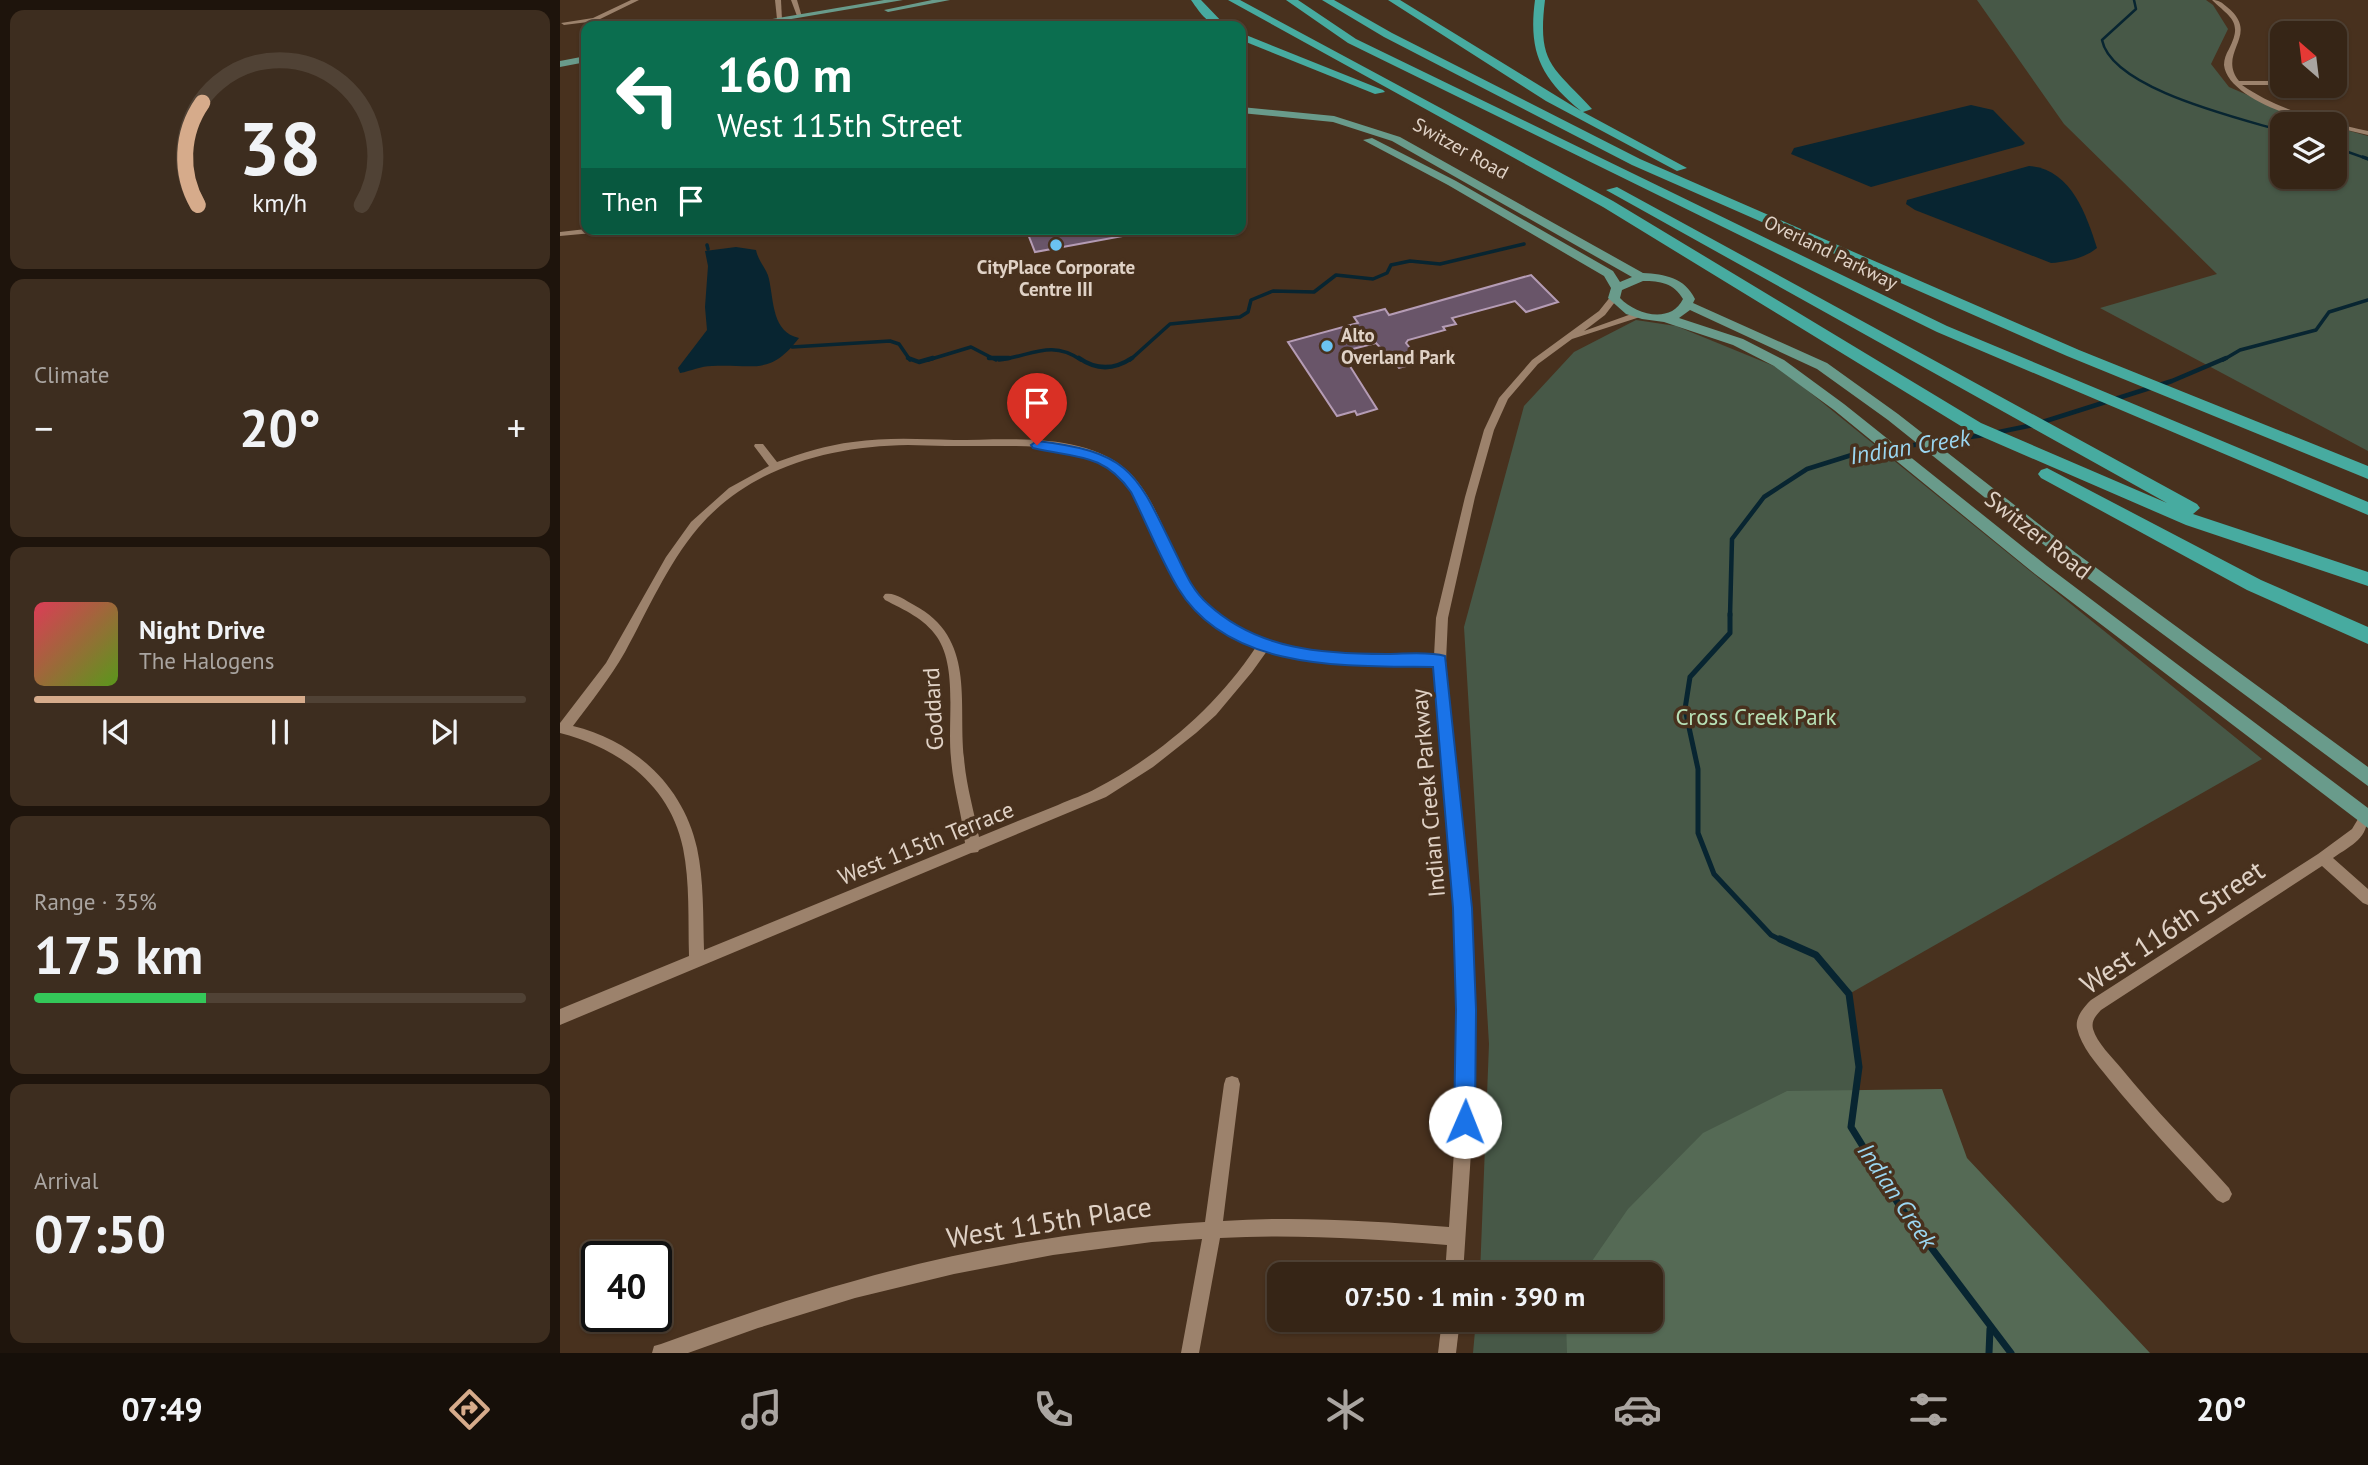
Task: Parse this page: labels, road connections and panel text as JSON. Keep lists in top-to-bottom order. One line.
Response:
{"streets":{"highway":["Overland Parkway"],"main road":["Switzer Road"],"street":["Goddard","Indian Creek Parkway","West 115th Terrace","West 116th Street","West 115th Place"]},"crossings":[["Switzer Road","Indian Creek Parkway"],["Switzer Road","West 116th Street"],["Goddard","West 115th Terrace"],["Indian Creek Parkway","West 115th Place"]],"water":["Indian Creek"],"parks":["Cross Creek Park"],"places":["CityPlace Corporate Centre III","Alto Overland Park"],"north":"top left","page":{"turn":["160 m","West 115th Street"],"then":"Then","tile":["Climate",["Range · 35%","175 km"],["Arrival","07:50"]],"heat":["−","20°","+"],"song":["Night Drive","The Halogens"],"limit":"40","trip":"07:50 · 1 min · 390 m","tabs":["07:49","20°"],"gauge":["38","km/h"]}}
